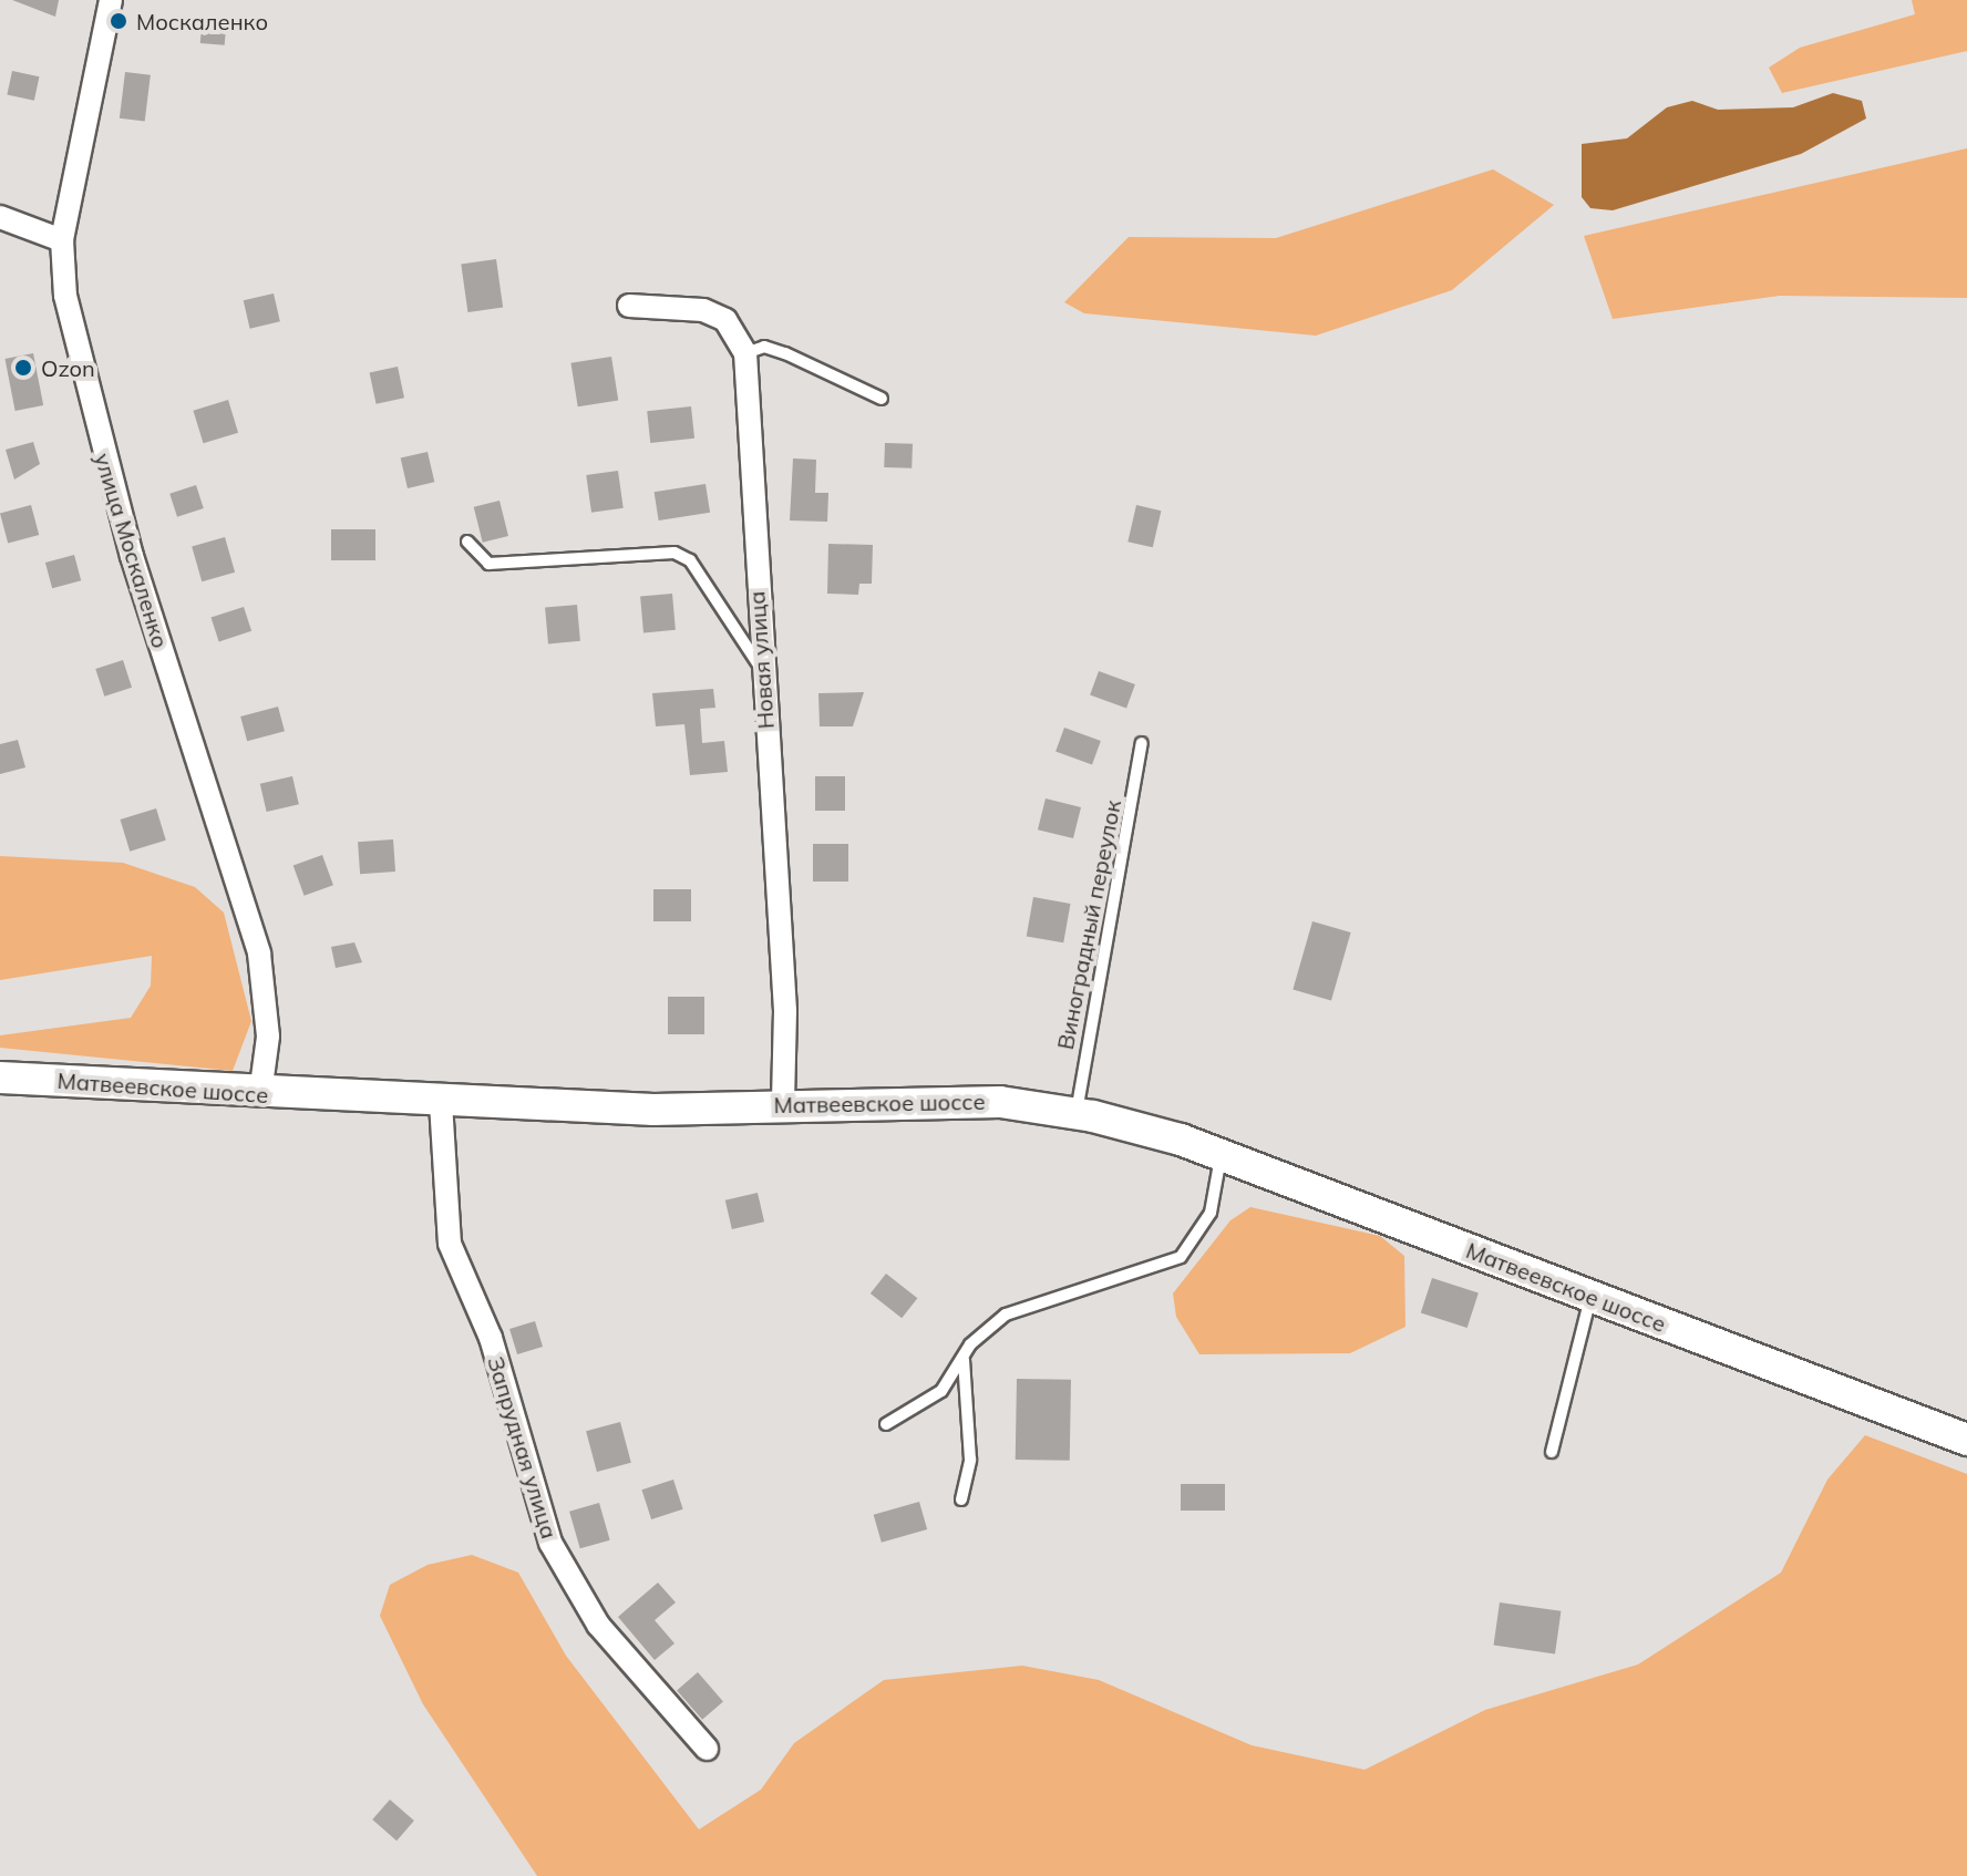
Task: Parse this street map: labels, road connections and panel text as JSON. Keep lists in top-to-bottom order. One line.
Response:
{"streets":{"main road":["Матвеевское шоссе"],"street":["улица Москаленко","Новая улица","Запрудная улица"],"lane":["Виноградный переулок"]},"crossings":[["улица Москаленко","Матвеевское шоссе"],["Новая улица","Матвеевское шоссе"],["Виноградный переулок","Матвеевское шоссе"],["Матвеевское шоссе","Запрудная улица"]],"places":["Москаленко","Ozon"]}
